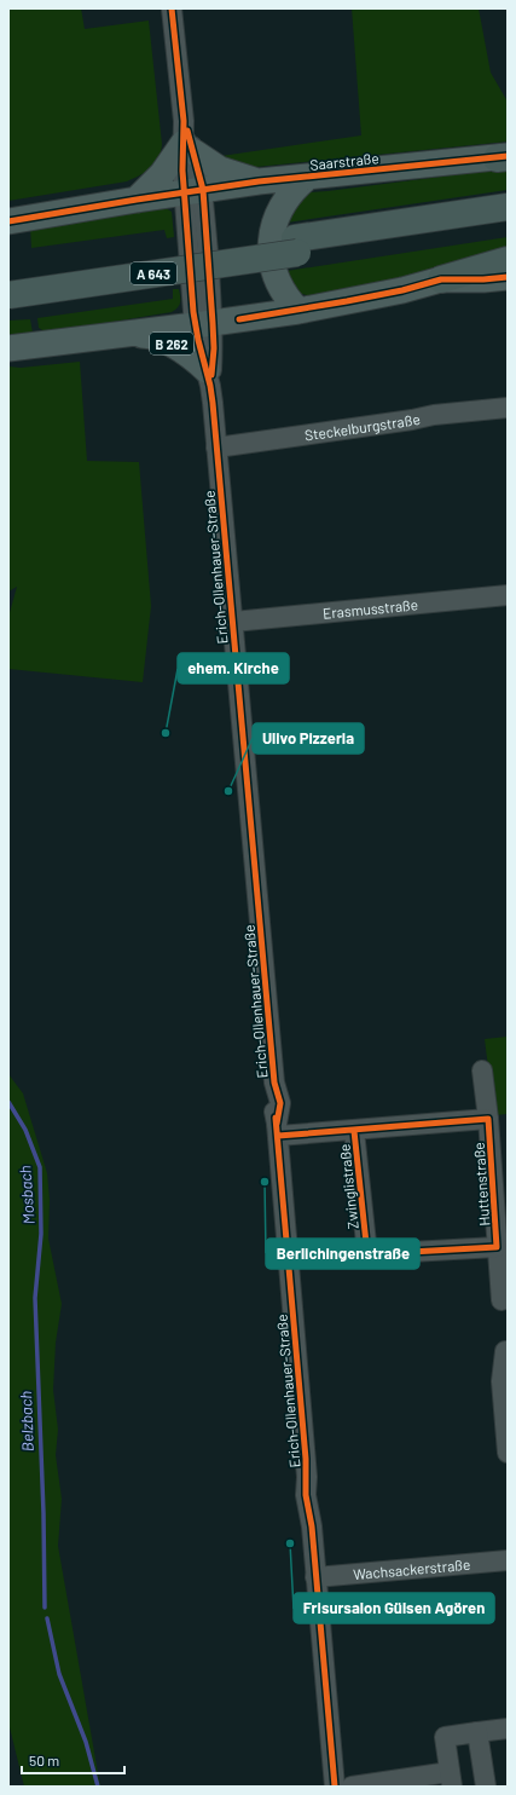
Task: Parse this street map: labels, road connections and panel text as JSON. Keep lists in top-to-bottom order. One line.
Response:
{"streets":{"highway":["A 643"],"main road":["Saarstraße","B 262"],"street":["Steckelburgstraße","Erich-Ollenhauer-Straße","Erasmusstraße","Huttenstraße","Zwinglistraße","Wachsackerstraße"]},"crossings":[["Saarstraße","Erich-Ollenhauer-Straße"],["B 262","Erich-Ollenhauer-Straße"],["Steckelburgstraße","Erich-Ollenhauer-Straße"],["Erich-Ollenhauer-Straße","Erasmusstraße"],["Erich-Ollenhauer-Straße","Wachsackerstraße"],["Huttenstraße","Zwinglistraße"]],"water":["Mosbach","Belzbach"],"places":["ehem. Kirche","Ulivo Pizzeria","Berlichingenstraße","Frisursalon Gülsen Agören"],"scale_bar":"50 m"}
